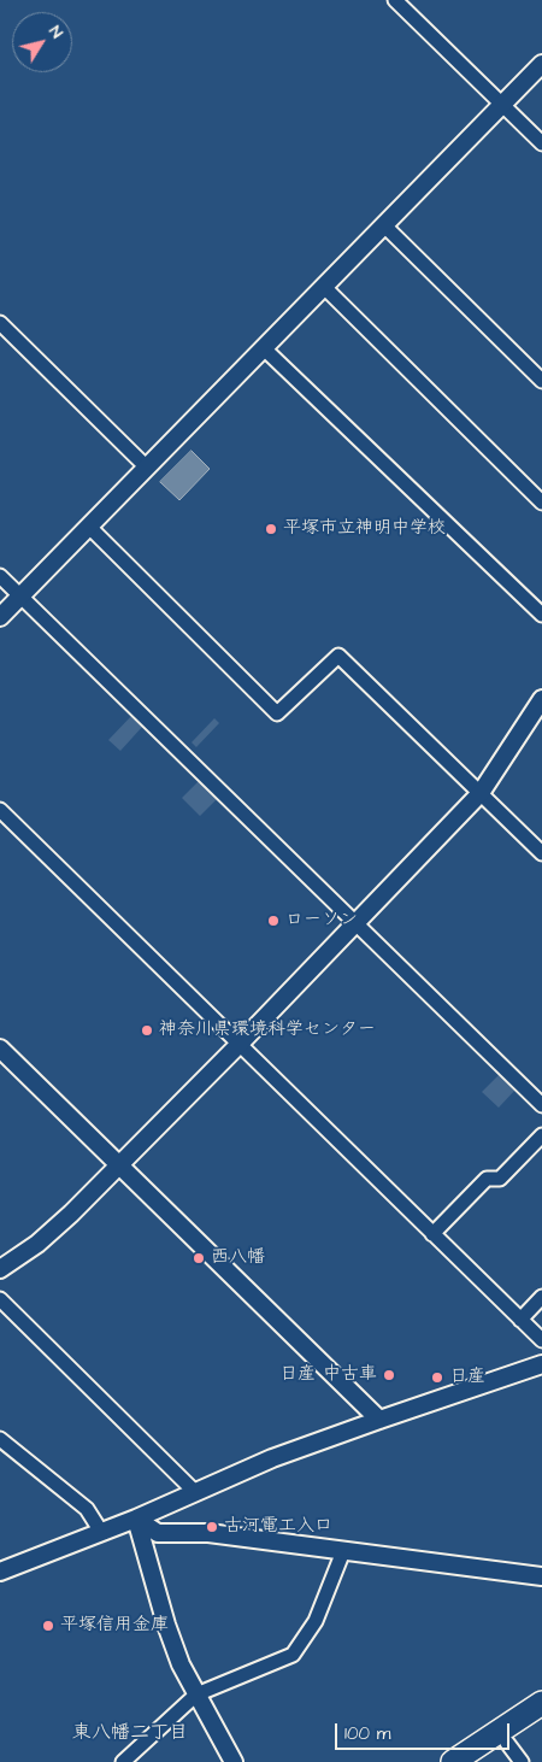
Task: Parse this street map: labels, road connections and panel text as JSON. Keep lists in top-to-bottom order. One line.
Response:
{"districts":["東八幡二丁目"],"places":["平塚市立神明中学校","ローソン","神奈川県環境科学センター","西八幡","日産 中古車","日産","古河電工入口","平塚信用金庫"],"scale_bar":"100 m","north":"top right"}
